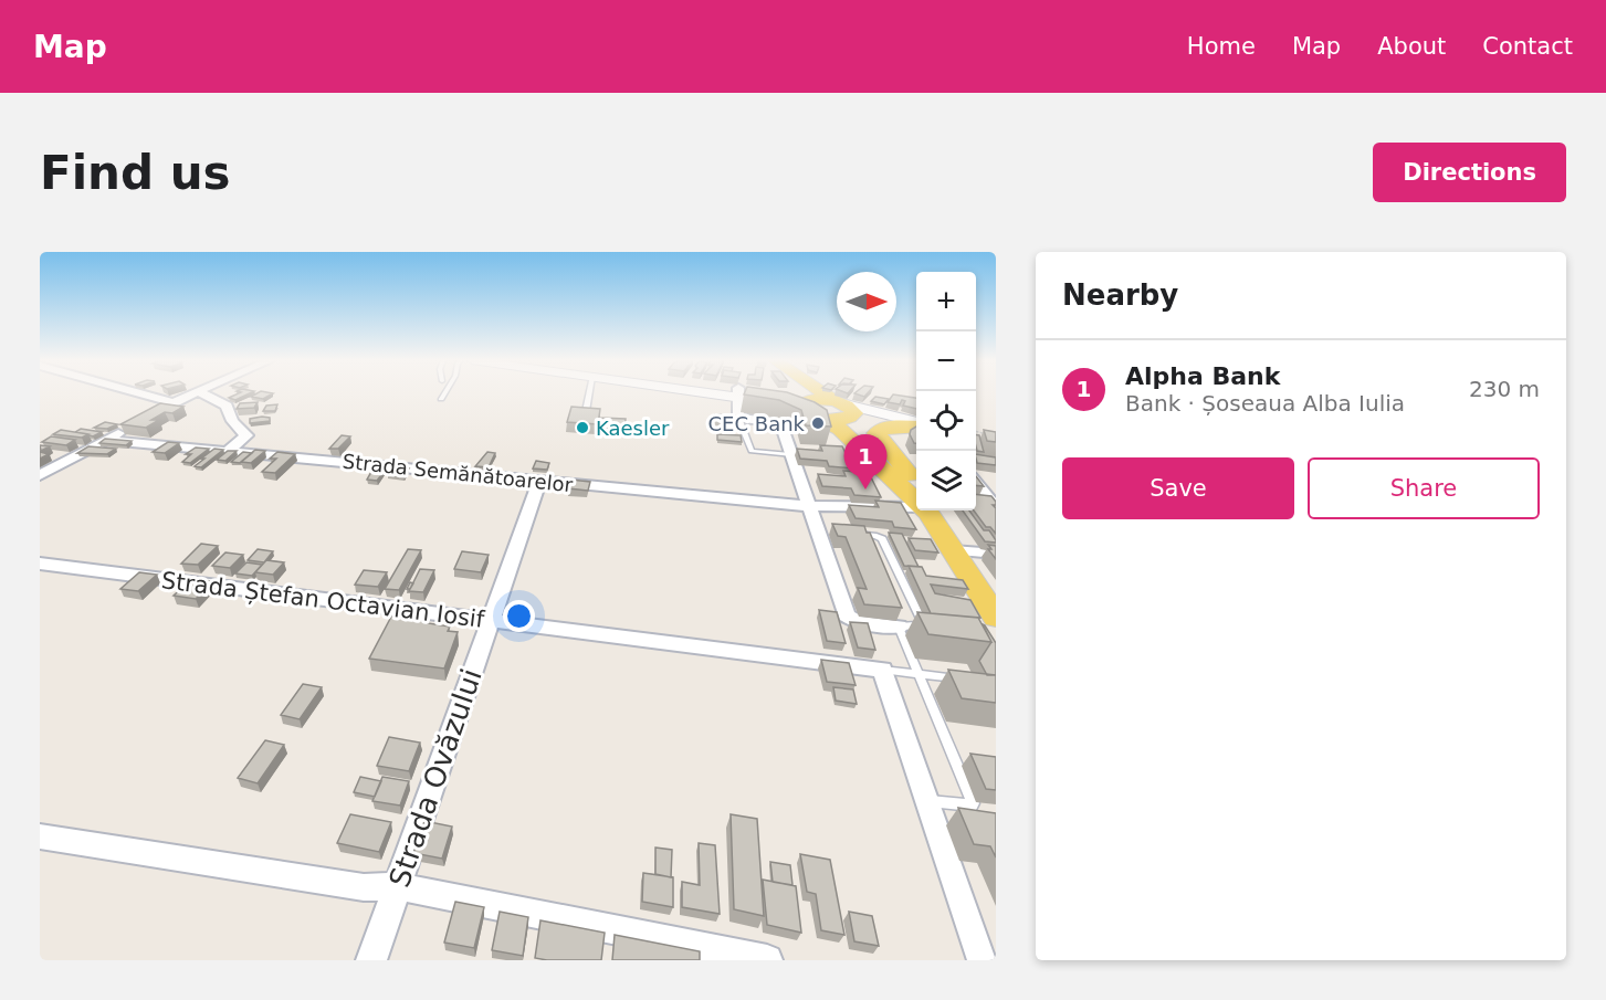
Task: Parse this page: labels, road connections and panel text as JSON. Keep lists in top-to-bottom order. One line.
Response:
{"streets":{"street":["Strada Semănătoarelor","Strada Ștefan Octavian Iosif","Strada Ovăzului"]},"crossings":[["Strada Semănătoarelor","Strada Ovăzului"],["Strada Ștefan Octavian Iosif","Strada Ovăzului"]],"places":["CEC Bank","Kaesler"],"north":"right","page":{"header":"Map","nav":["Home","Map","About","Contact"],"buttons":["Directions",["Save","Share"]],"title":"Find us","heading":"Nearby","map_buttons":["+","−"],"list":[{"mark":"1","name":"Alpha Bank","note":"Bank · Șoseaua Alba Iulia","value":"230 m"}],"pins":"1"}}
